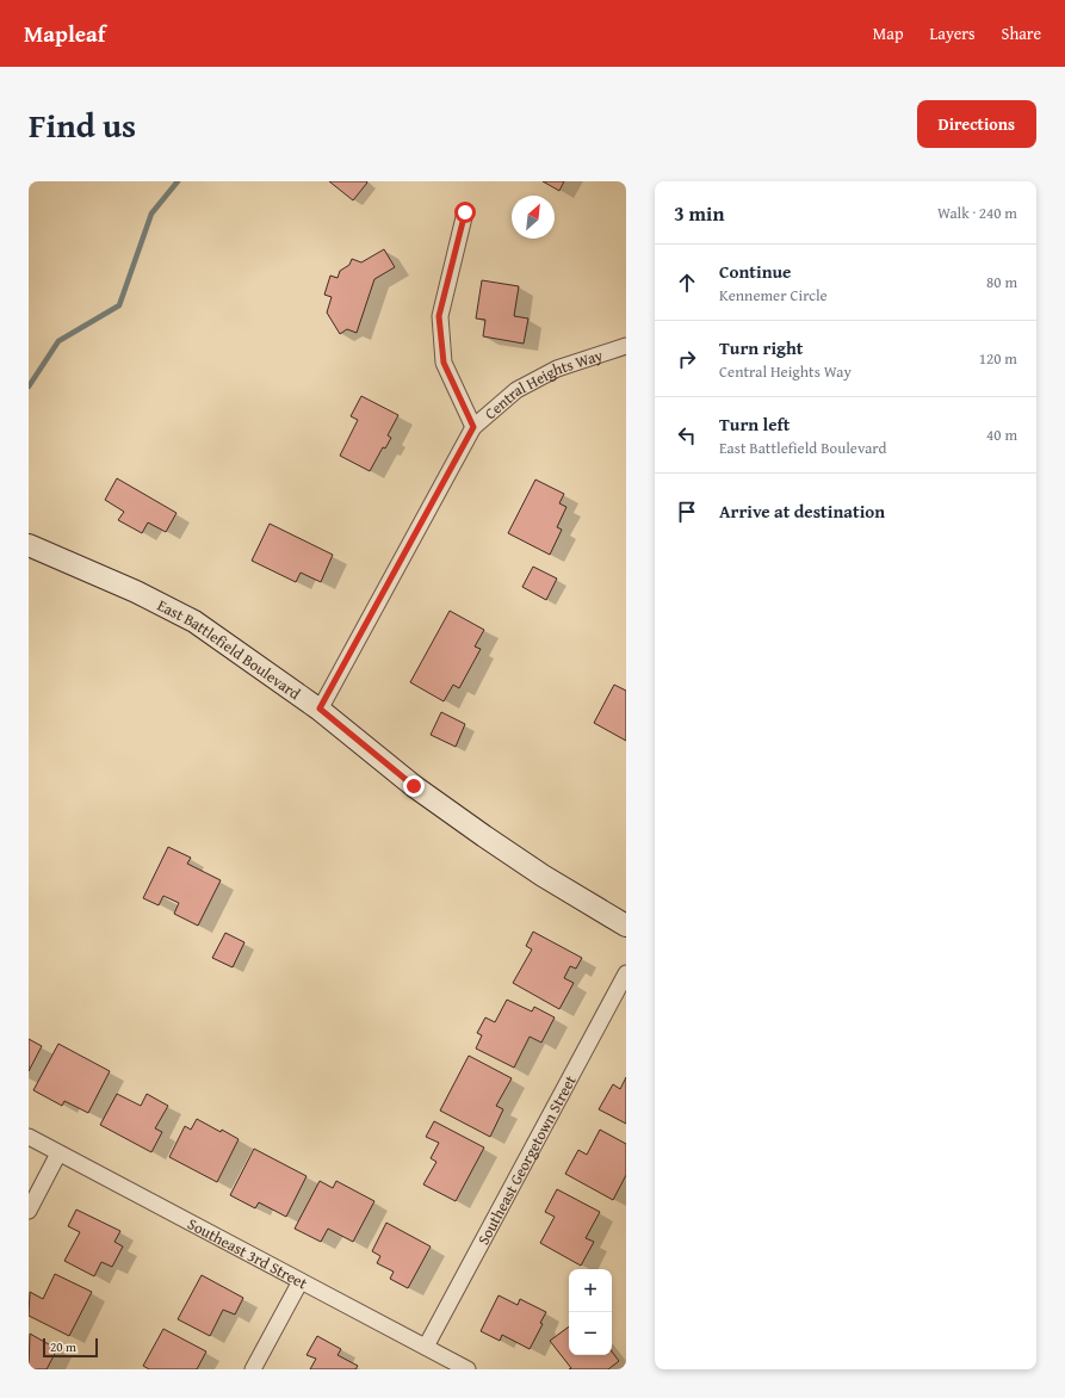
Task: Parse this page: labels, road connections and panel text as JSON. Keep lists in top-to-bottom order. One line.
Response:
{"streets":{"street":["Central Heights Way","East Battlefield Boulevard","Southeast Georgetown Street","Southeast 3rd Street"]},"crossings":[["Central Heights Way","East Battlefield Boulevard"],["Southeast Georgetown Street","Southeast 3rd Street"]],"scale_bar":"20 m","north":"top right","page":{"header":"Mapleaf","nav":["Map","Layers","Share"],"title":"Find us","buttons":"Directions","heading":["3 min","Walk · 240 m"],"list":[["Continue","Kennemer Circle","80 m"],["Turn right","Central Heights Way","120 m"],["Turn left","East Battlefield Boulevard","40 m"],"Arrive at destination"],"map_buttons":["+","−"],"scale":"20 m"}}
